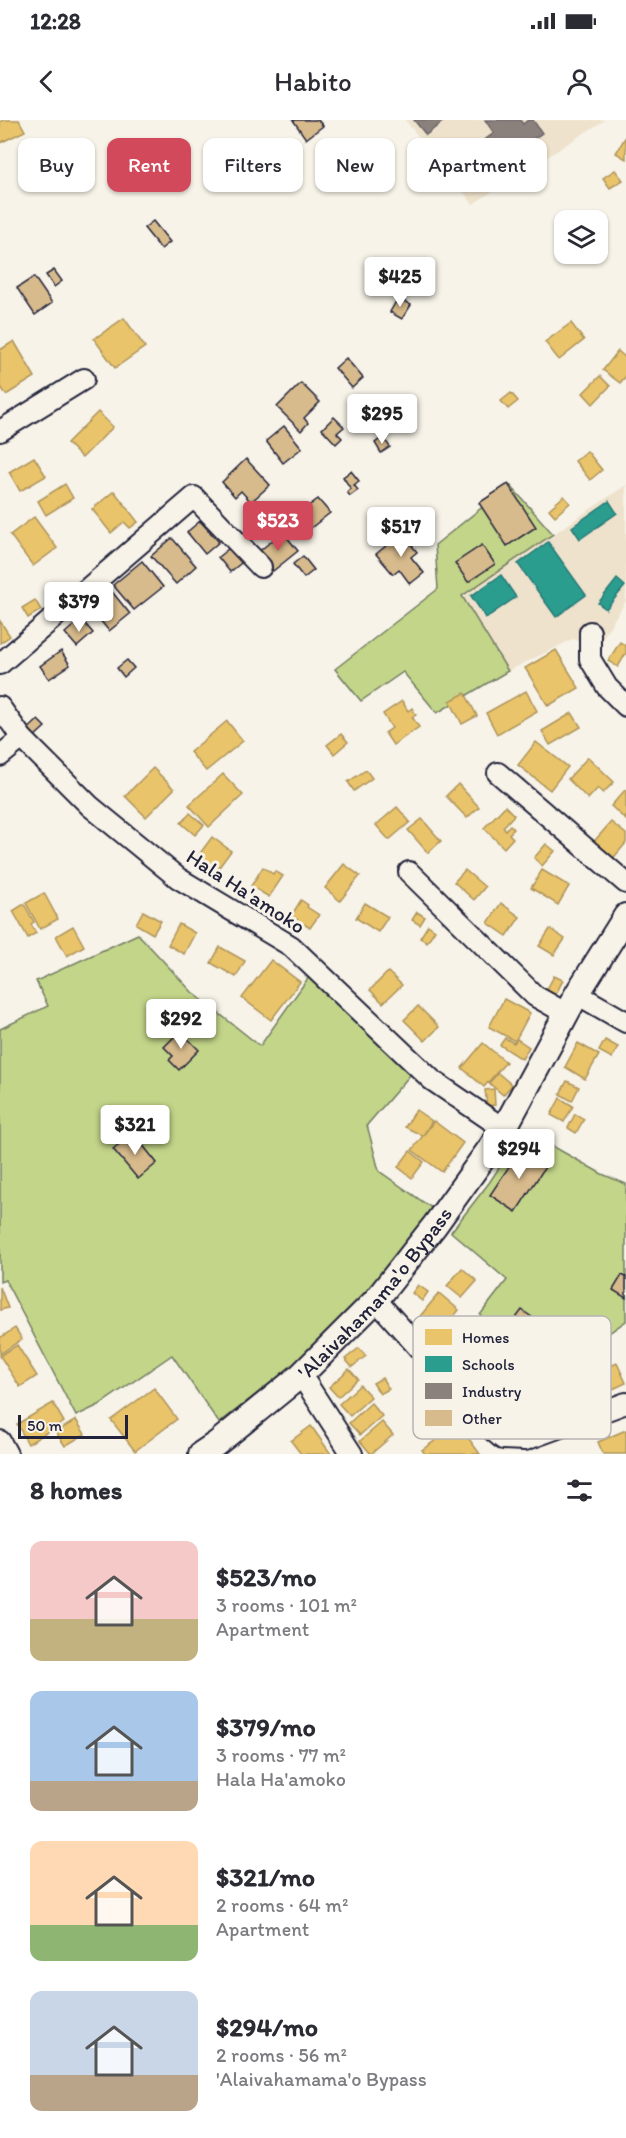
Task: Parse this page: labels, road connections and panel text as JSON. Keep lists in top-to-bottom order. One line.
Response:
{"streets":{"main road":["'Alaivahamama'o Bypass"],"street":["Hala Ha'amoko"]},"crossings":[["Hala Ha'amoko","'Alaivahamama'o Bypass"]],"legend":["Homes","Schools","Industry","Other"],"scale_bar":"50 m","page":{"status":"12:28","header":"Habito","chip":["Buy","Rent","Filters","New","Apartment"],"price":["$425","$295","$523","$517","$379","$292","$321","$294"],"scale":"50 m","heading":"8 homes","list":[{"name":"$523/mo","note":"3 rooms · 101 m² · Apartment"},{"name":"$379/mo","note":"3 rooms · 77 m² · Hala Ha'amoko"},{"name":"$321/mo","note":"2 rooms · 64 m² · Apartment"},{"name":"$294/mo","note":"2 rooms · 56 m² · 'Alaivahamama'o Bypass"}]}}
